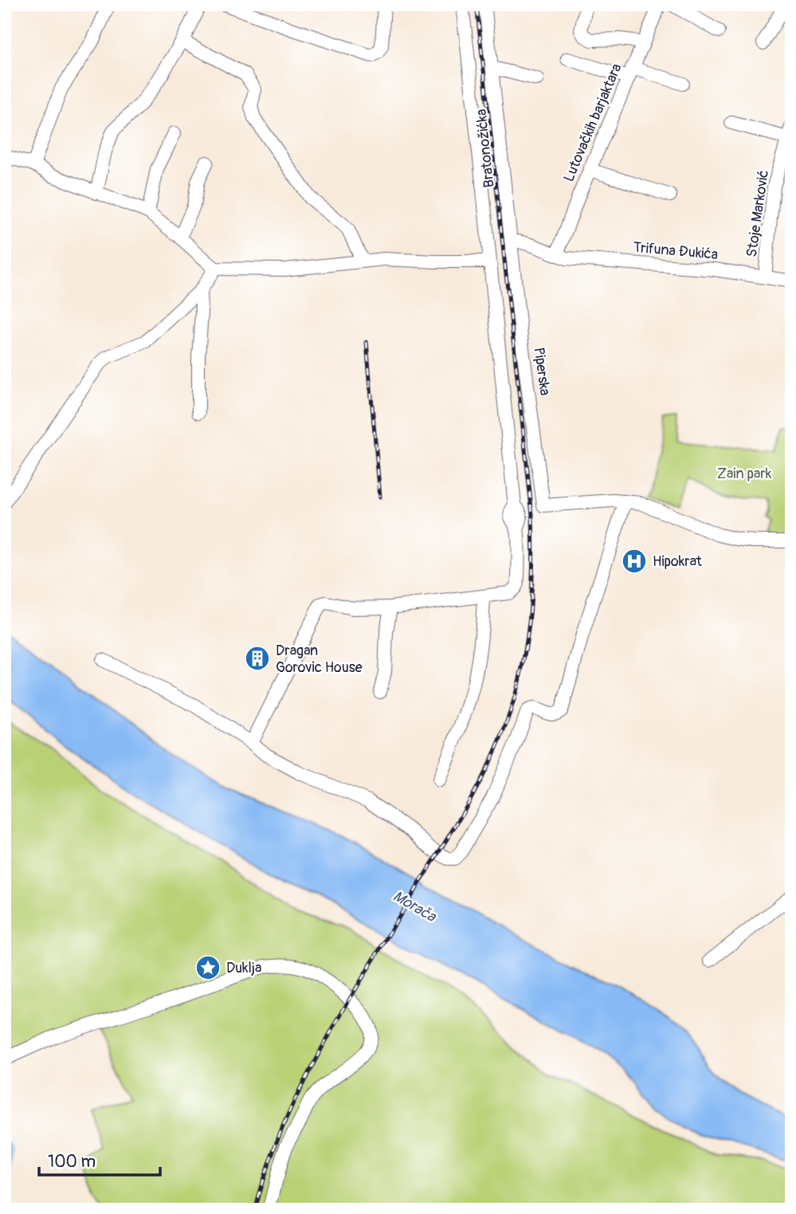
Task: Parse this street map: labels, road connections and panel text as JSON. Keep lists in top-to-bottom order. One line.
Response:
{"streets":{"street":["Lutovačkih barjaktara","Bratonožićka","Stoje Marković","Trifuna Đukića","Piperska"]},"crossings":[["Lutovačkih barjaktara","Trifuna Đukića"],["Bratonožićka","Piperska"],["Stoje Marković","Trifuna Đukića"]],"water":["Morača"],"parks":["Zain park"],"places":{"hospital":["Hipokrat"],"building":["Dragan Gorovic House"],"place":["Duklja"]},"scale_bar":"100 m"}
